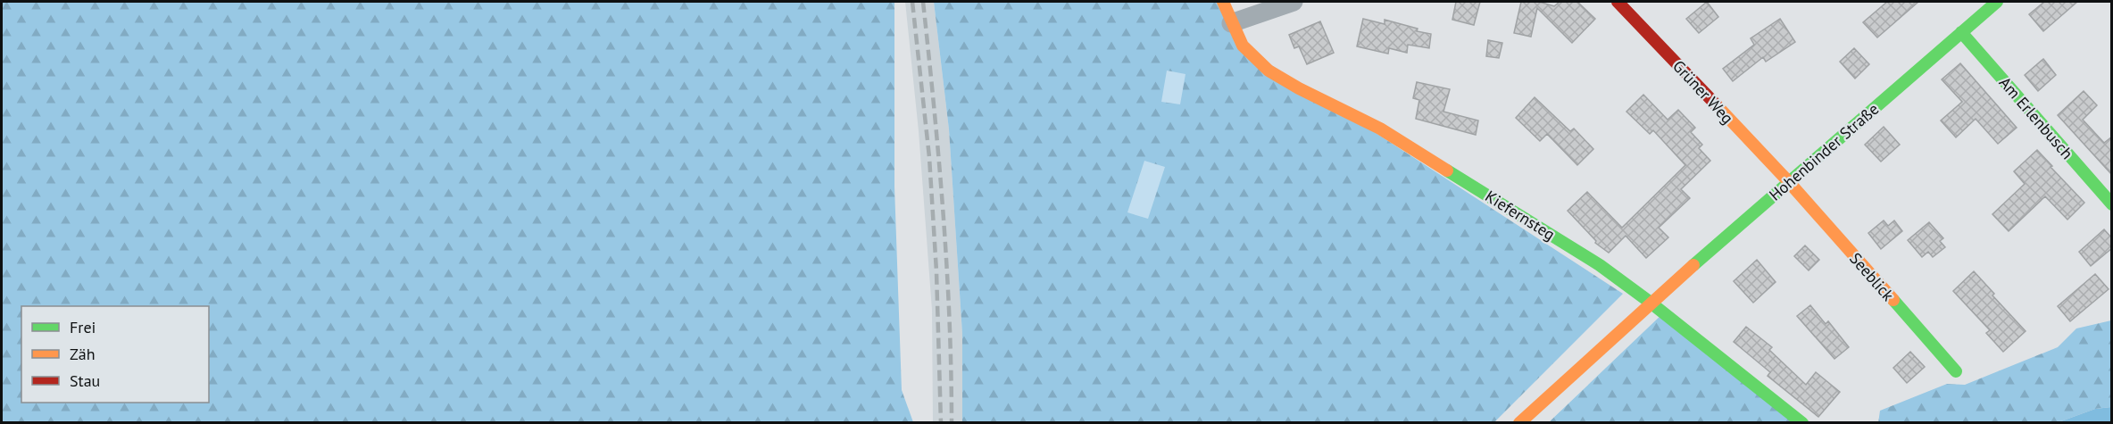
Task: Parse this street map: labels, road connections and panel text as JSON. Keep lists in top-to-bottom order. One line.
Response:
{"streets":{"street":["Grüner Weg","Am Erlenbusch","Hohenbinder Straße","Kiefernsteg","Seeblick"]},"crossings":[["Grüner Weg","Hohenbinder Straße"],["Grüner Weg","Seeblick"],["Am Erlenbusch","Hohenbinder Straße"],["Hohenbinder Straße","Kiefernsteg"],["Hohenbinder Straße","Seeblick"]],"legend":["Frei","Zäh","Stau"]}
